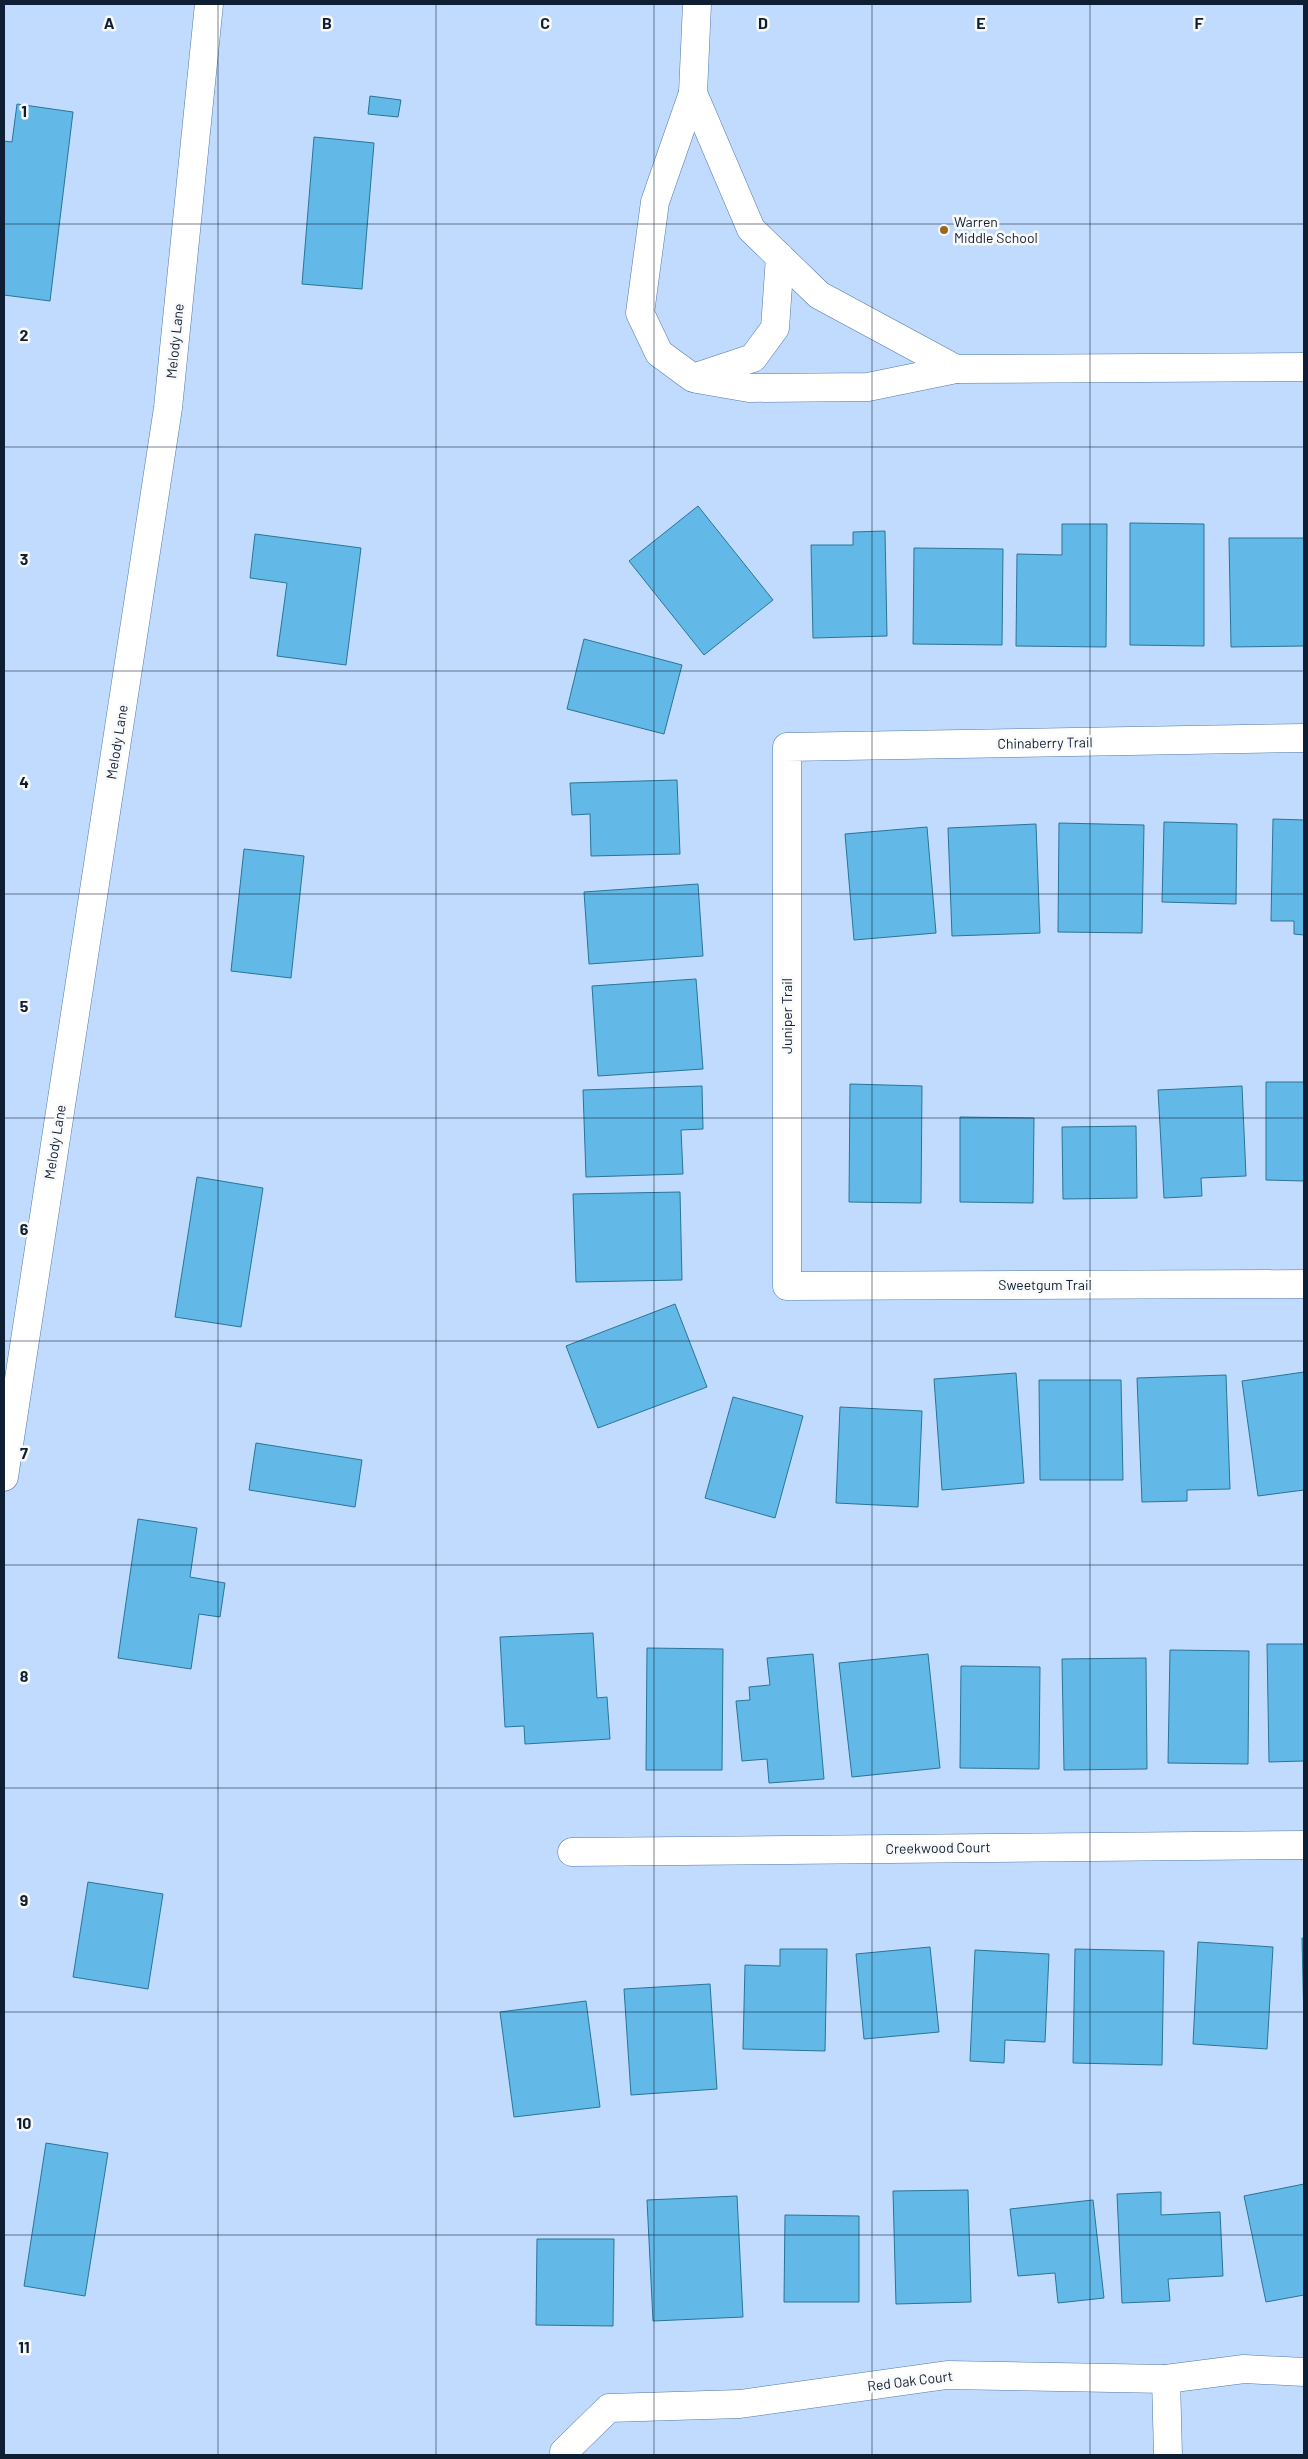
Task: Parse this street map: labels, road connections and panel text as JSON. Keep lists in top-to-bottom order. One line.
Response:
{"streets":{"street":["Melody Lane","Chinaberry Trail","Juniper Trail","Sweetgum Trail","Creekwood Court","Red Oak Court"]},"crossings":[["Chinaberry Trail","Juniper Trail"],["Juniper Trail","Sweetgum Trail"]],"places":["Warren Middle School"],"grid":{"columns":["A","B","C","D","E","F"],"rows":["1","2","3","4","5","6","7","8","9","10","11"]}}
